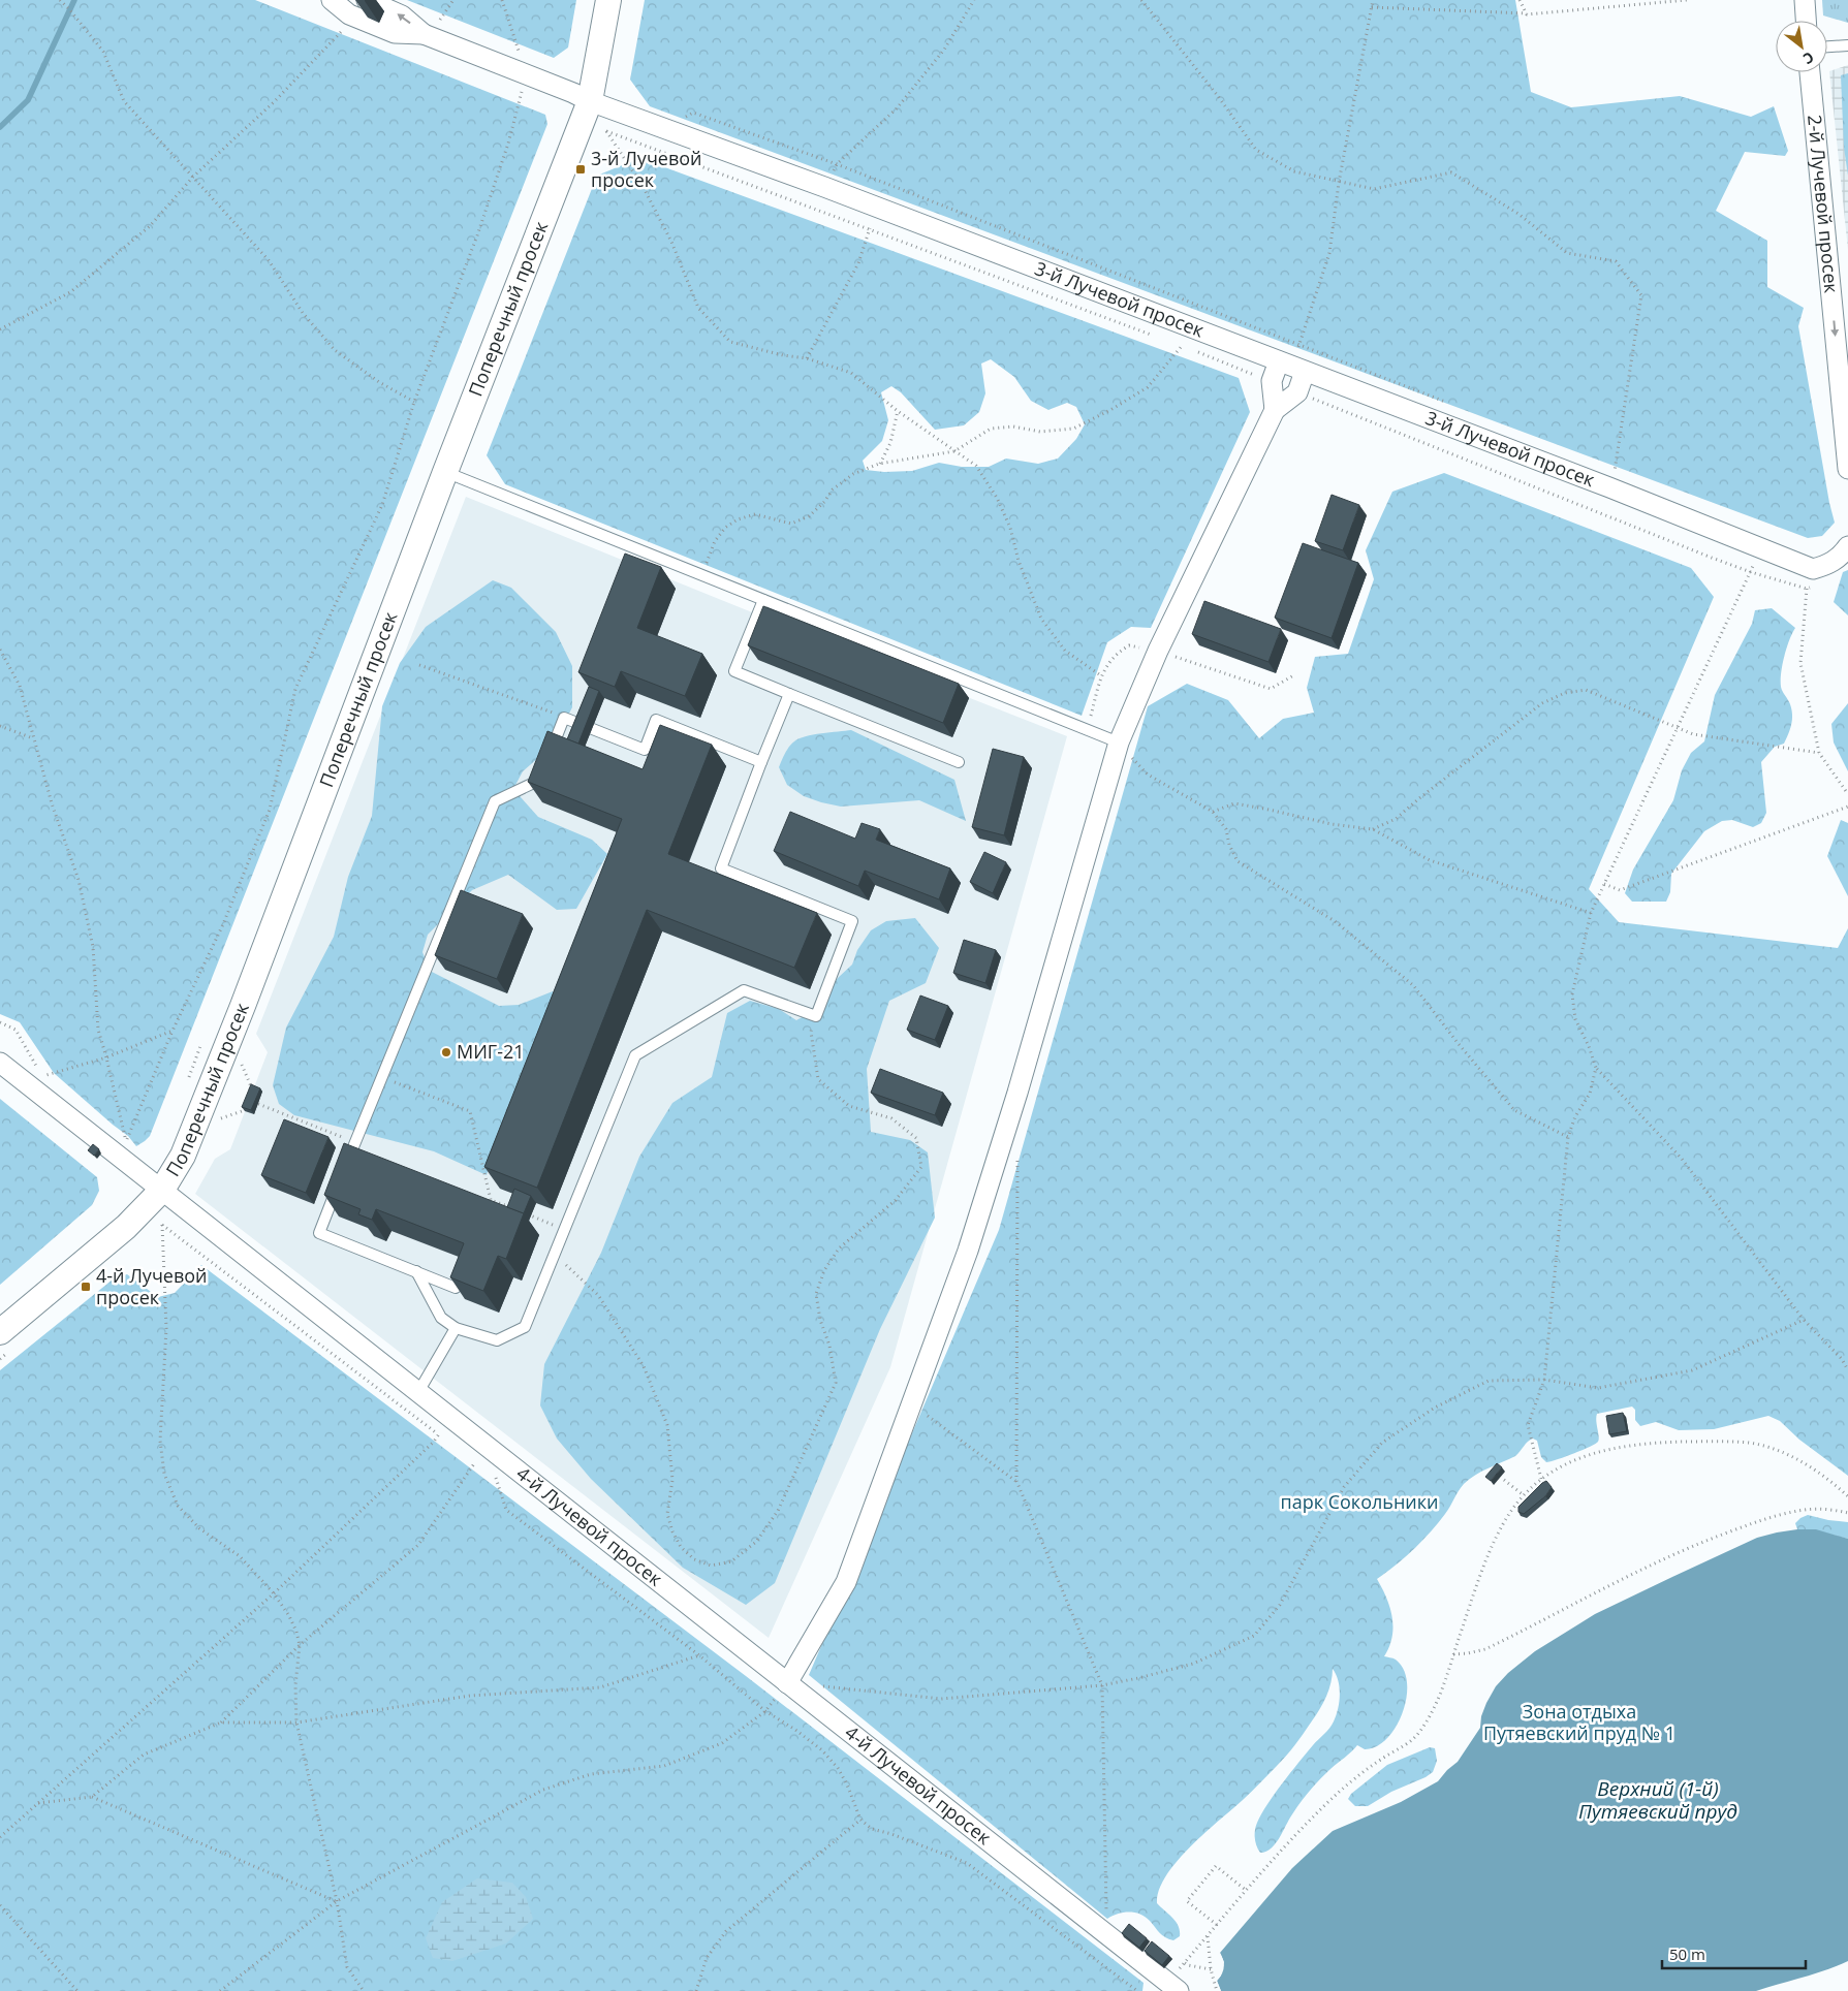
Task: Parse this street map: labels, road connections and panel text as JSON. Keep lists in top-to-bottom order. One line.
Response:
{"streets":{"street":["2-й Лучевой просек","3-й Лучевой просек","Поперечный просек","4-й Лучевой просек"]},"crossings":[["3-й Лучевой просек","Поперечный просек"],["Поперечный просек","4-й Лучевой просек"]],"one_way":["2-й Лучевой просек"],"water":["Верхний (1-й) Путяевский пруд"],"parks":["парк Сокольники","Зона отдыха Путяевский пруд № 1"],"places":{"transit":["3-й Лучевой просек","4-й Лучевой просек"],"other":["МИГ-21"]},"scale_bar":"50 m","north":"bottom right"}
